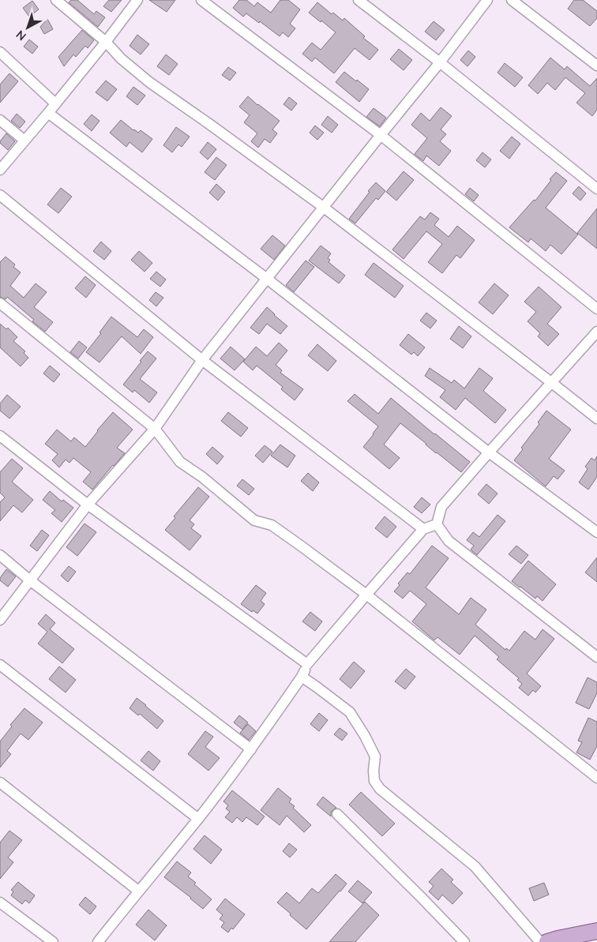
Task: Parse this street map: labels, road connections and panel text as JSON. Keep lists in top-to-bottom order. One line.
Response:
{"north":"bottom left"}
